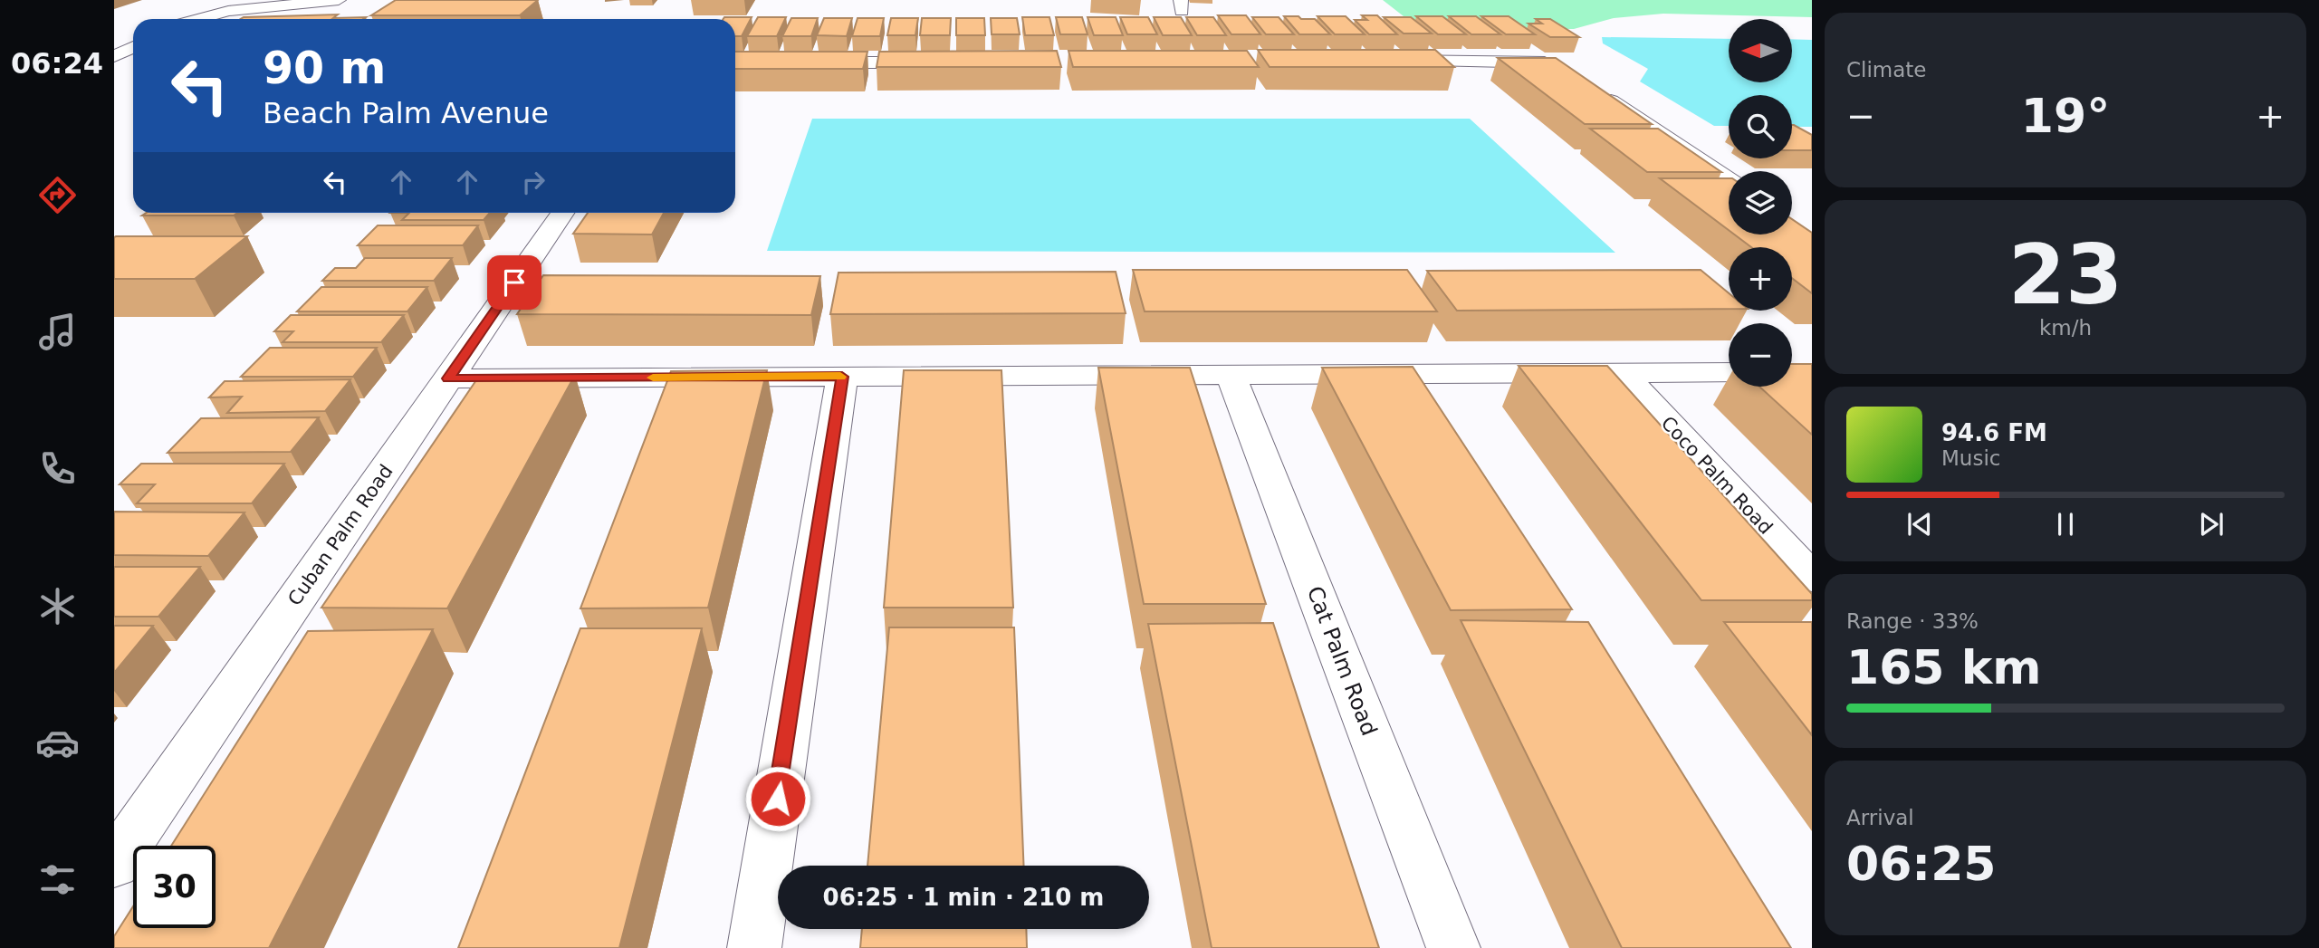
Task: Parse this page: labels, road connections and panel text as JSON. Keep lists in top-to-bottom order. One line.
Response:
{"streets":{"street":["Coco Palm Road","Cuban Palm Road","Cat Palm Road"]},"north":"left","page":{"tabs":"06:24","tile":["Climate",["23","km/h"],["Range · 33%","165 km"],["Arrival","06:25"]],"map_buttons":["+","−"],"turn":["90 m","Beach Palm Avenue"],"heat":["−","19°","+"],"song":["94.6 FM","Music"],"limit":"30","trip":"06:25 · 1 min · 210 m"}}
